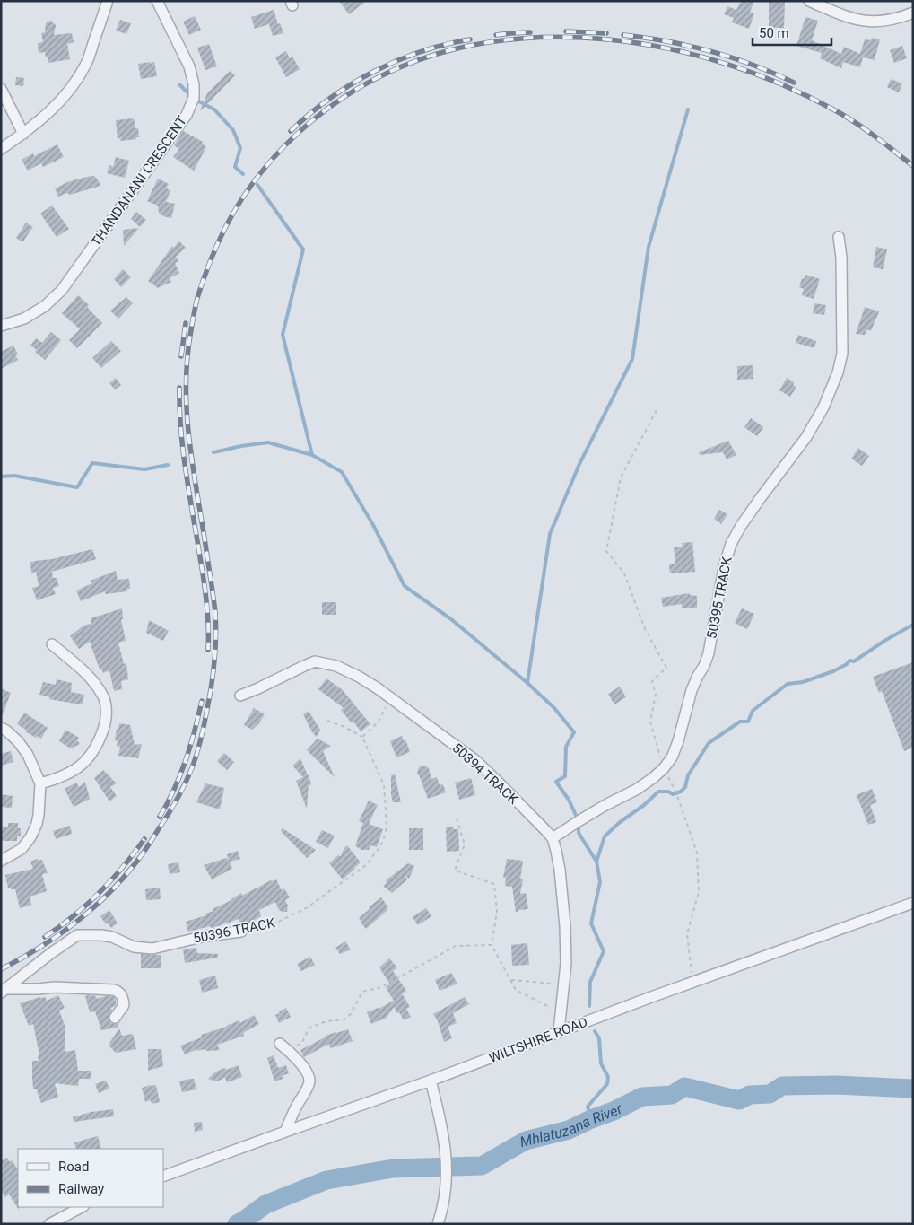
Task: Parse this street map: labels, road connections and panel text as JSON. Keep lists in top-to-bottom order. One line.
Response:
{"streets":{"street":["THANDANANI CRESCENT","50395 TRACK","50394 TRACK","50396 TRACK","WILTSHIRE ROAD"]},"crossings":[["50395 TRACK","50394 TRACK"]],"water":["Mhlatuzana River"],"legend":["Road","Railway"],"scale_bar":"50 m"}
